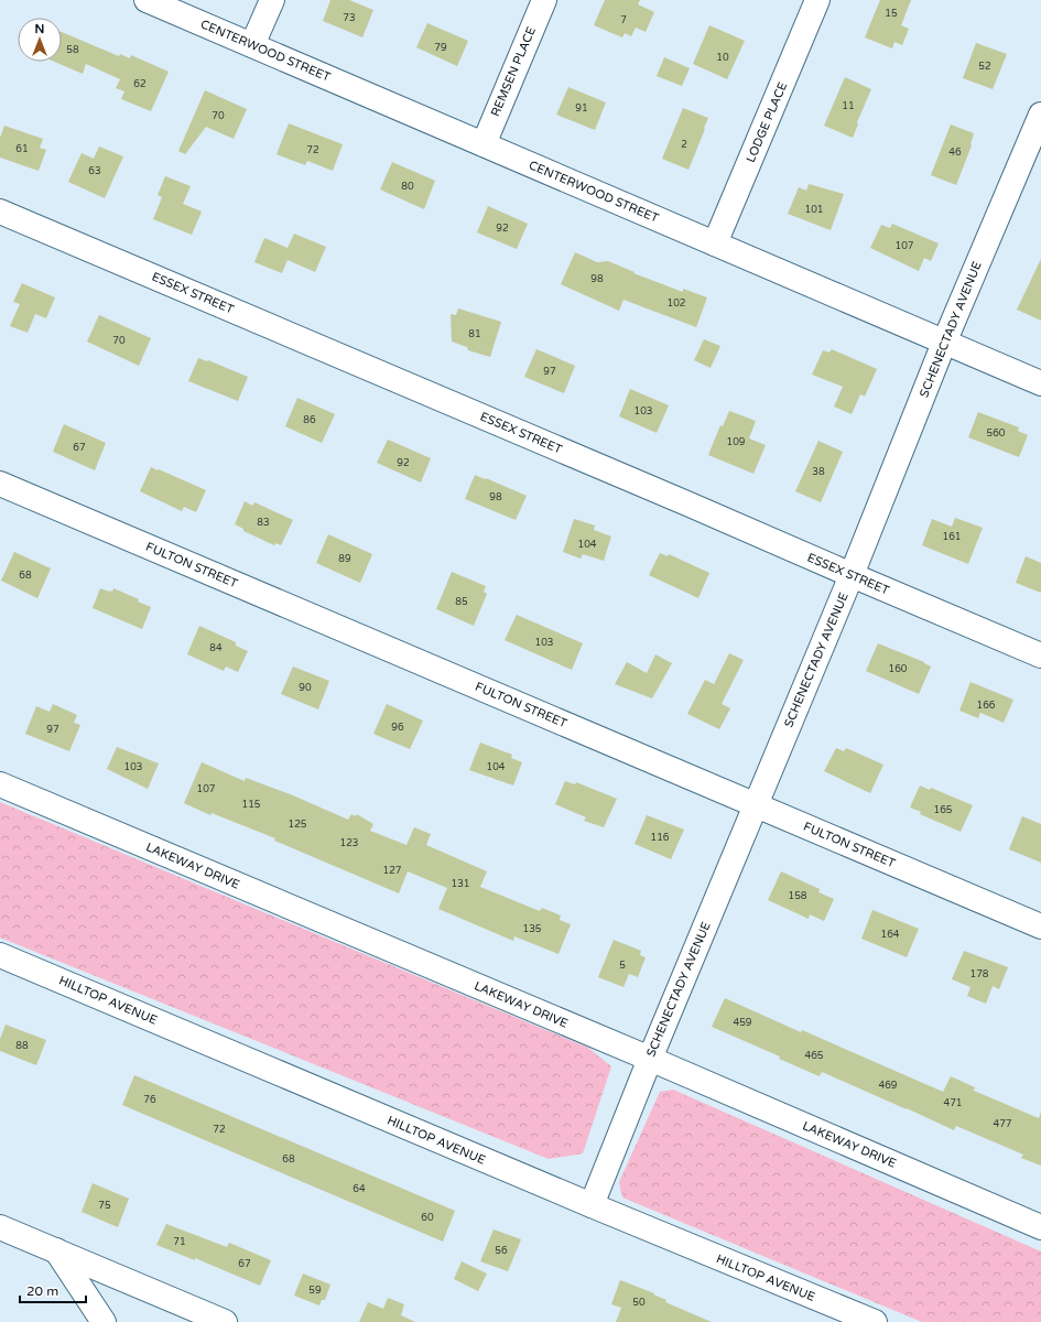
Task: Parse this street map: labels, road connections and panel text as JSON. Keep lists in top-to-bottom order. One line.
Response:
{"streets":{"street":["CENTERWOOD STREET","REMSEN PLACE","LODGE PLACE","ESSEX STREET","SCHENECTADY AVENUE","FULTON STREET","LAKEWAY DRIVE","HILLTOP AVENUE"]},"crossings":[["CENTERWOOD STREET","REMSEN PLACE"],["CENTERWOOD STREET","LODGE PLACE"],["CENTERWOOD STREET","SCHENECTADY AVENUE"],["ESSEX STREET","SCHENECTADY AVENUE"],["SCHENECTADY AVENUE","FULTON STREET"],["SCHENECTADY AVENUE","LAKEWAY DRIVE"],["SCHENECTADY AVENUE","HILLTOP AVENUE"]],"house_numbers":["15","73","7","79","58","10","52","62","11","91","70","2","61","72","46","63","80","101","92","107","98","102","81","70","97","103","86","560","109","67","92","38","98","83","161","104","89","68","85","103","84","160","90","166","96","97","103","104","107","115","165","125","116","123","127","131","158","135","164","5","178","459","88","465","469","76","471","477","72","68","64","75","60","71","56","67","59","50"],"scale_bar":"20 m","north":"top"}
